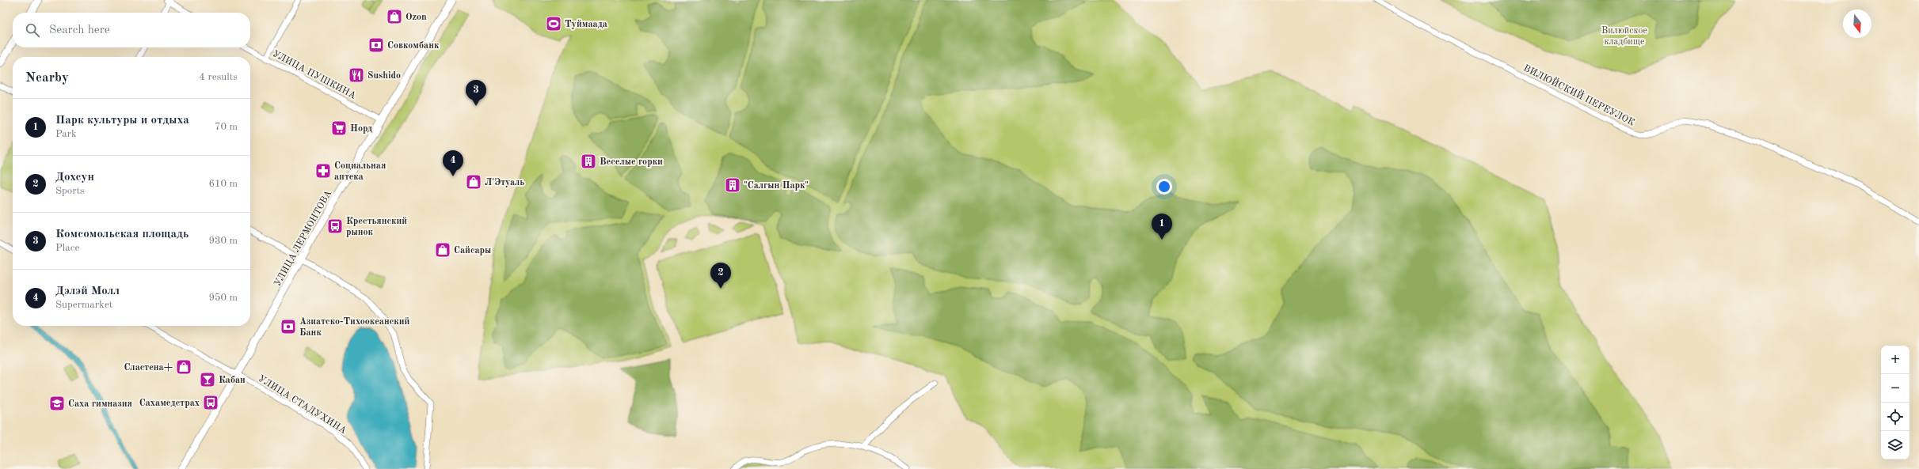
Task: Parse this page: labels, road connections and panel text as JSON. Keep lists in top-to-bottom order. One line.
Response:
{"streets":{"main road":["УЛИЦА ЛЕРМОНТОВА"],"street":["УЛИЦА ПУШКИНА","ВИЛЮЙСКИЙ ПЕРЕУЛОК","УЛИЦА СТАДУХИНА"]},"crossings":[["УЛИЦА ПУШКИНА","УЛИЦА ЛЕРМОНТОВА"],["УЛИЦА ЛЕРМОНТОВА","УЛИЦА СТАДУХИНА"]],"parks":["Вилюйское кладбище"],"places":{"shop":["Ozon","Л'Этуаль","Сайсары","Сластена+"],"sports":["Туймаада"],"bank":["Совкомбанк","Азиатско-Тихоокеанский Банк"],"restaurant":["Sushido"],"supermarket":["Норд"],"building":["Веселые горки","\"Салгын Парк\""],"pharmacy":["Социальная аптека"],"bus stop":["Крестьянский рынок","Сахамедстрах"],"bar":["Кабан"],"school or university":["Саха гимназия"]},"north":"bottom","page":{"search":"Search here","heading":["Nearby","4 results"],"pins":["3","4","1","2"],"list":[{"mark":"1","name":"Парк культуры и отдыха","note":"Park","value":"70 m"},{"mark":"2","name":"Дохсун","note":"Sports","value":"610 m"},{"mark":"3","name":"Комсомольская площадь","note":"Place","value":"930 m"},{"mark":"4","name":"Дэлэй Молл","note":"Supermarket","value":"950 m"}],"map_buttons":["+","−"]}}
